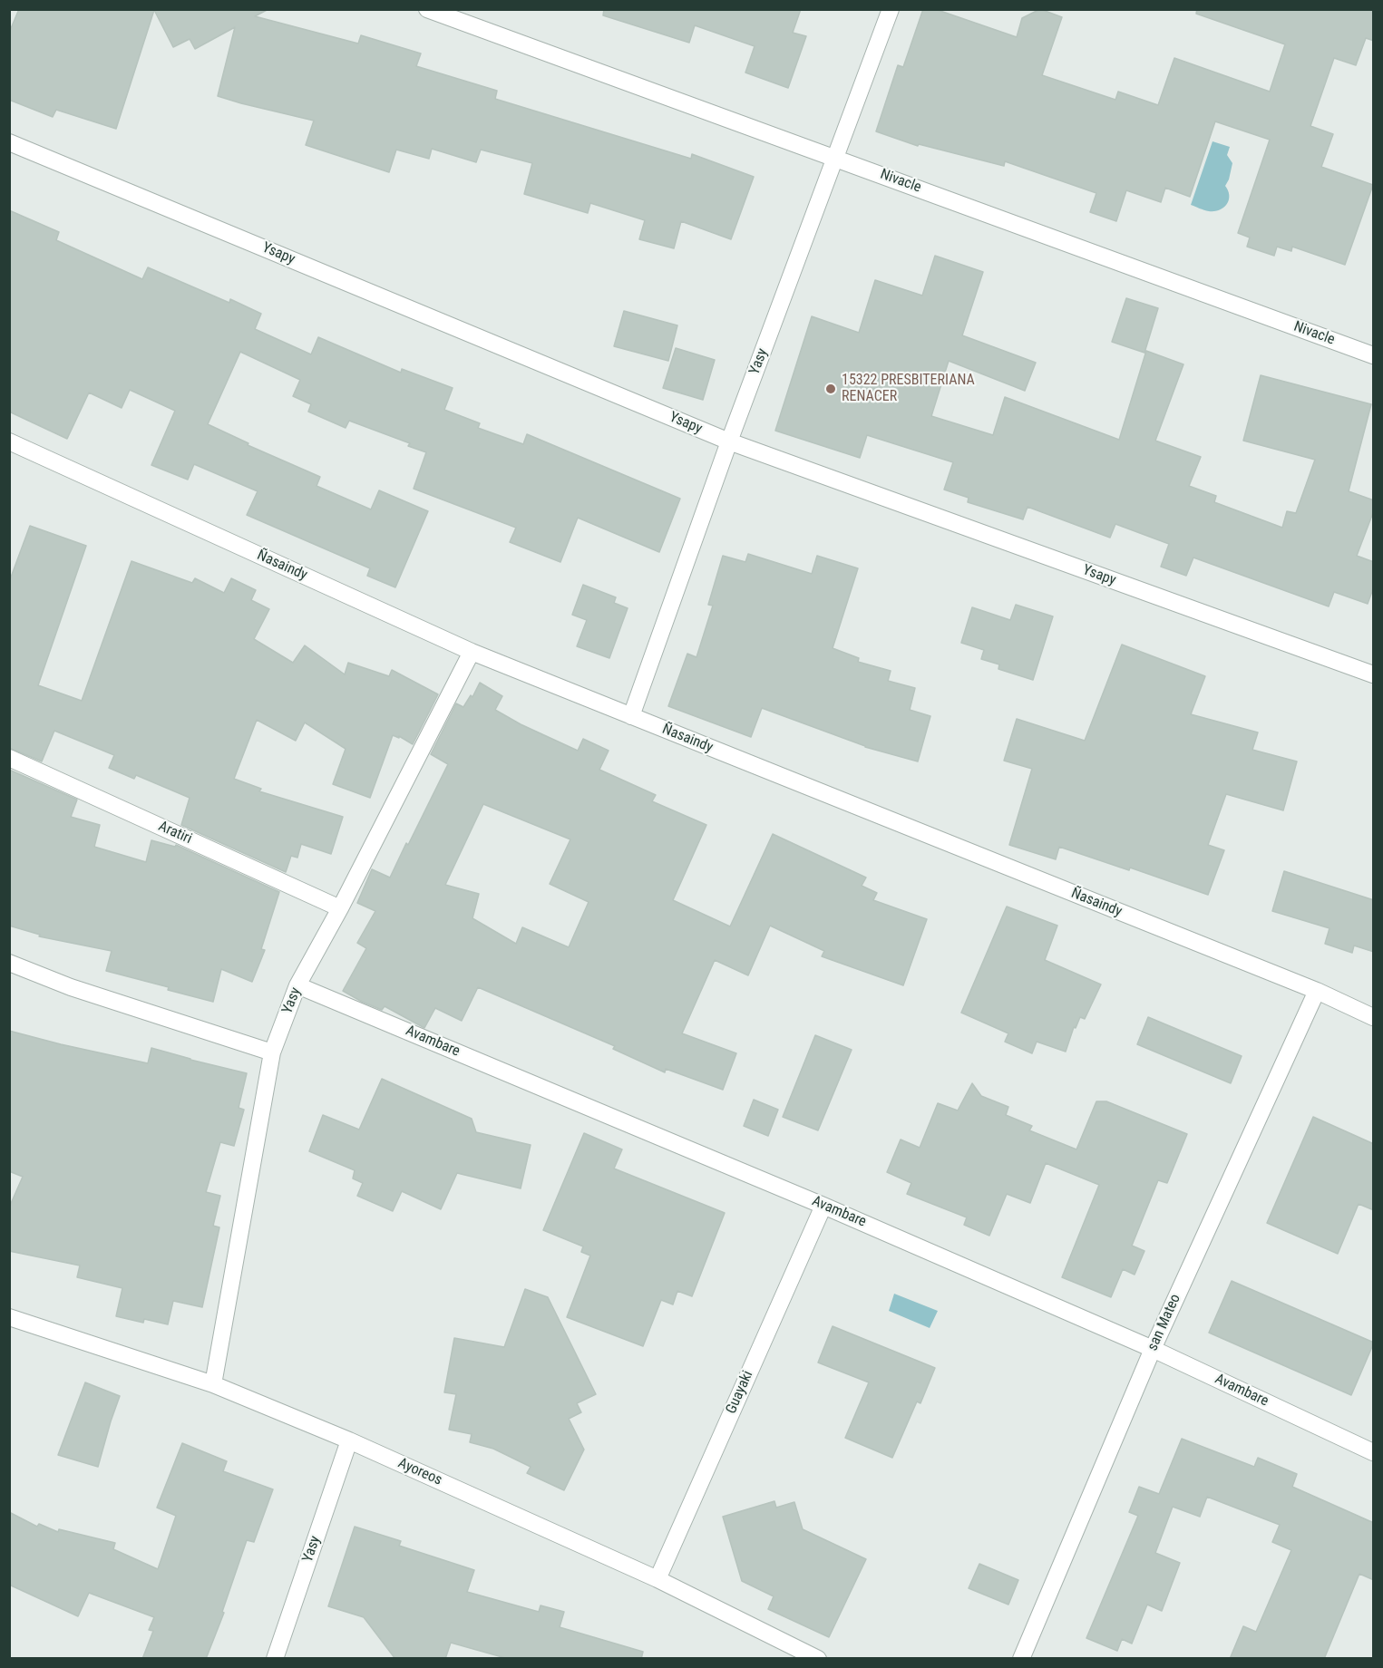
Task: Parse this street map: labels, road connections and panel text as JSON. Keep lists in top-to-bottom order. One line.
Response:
{"streets":{"street":["Nivacle","Ysapy","Yasy","Ñasaindy","Aratiri","Avambare","san Mateo","Guayaki","Ayoreos"]},"crossings":[["Nivacle","Yasy"],["Ysapy","Yasy"],["Yasy","Ñasaindy"],["Yasy","Aratiri"],["Yasy","Avambare"],["Yasy","Ayoreos"],["Ñasaindy","san Mateo"],["Avambare","san Mateo"],["Avambare","Guayaki"],["Guayaki","Ayoreos"]],"places":["15322 PRESBITERIANA RENACER"]}
